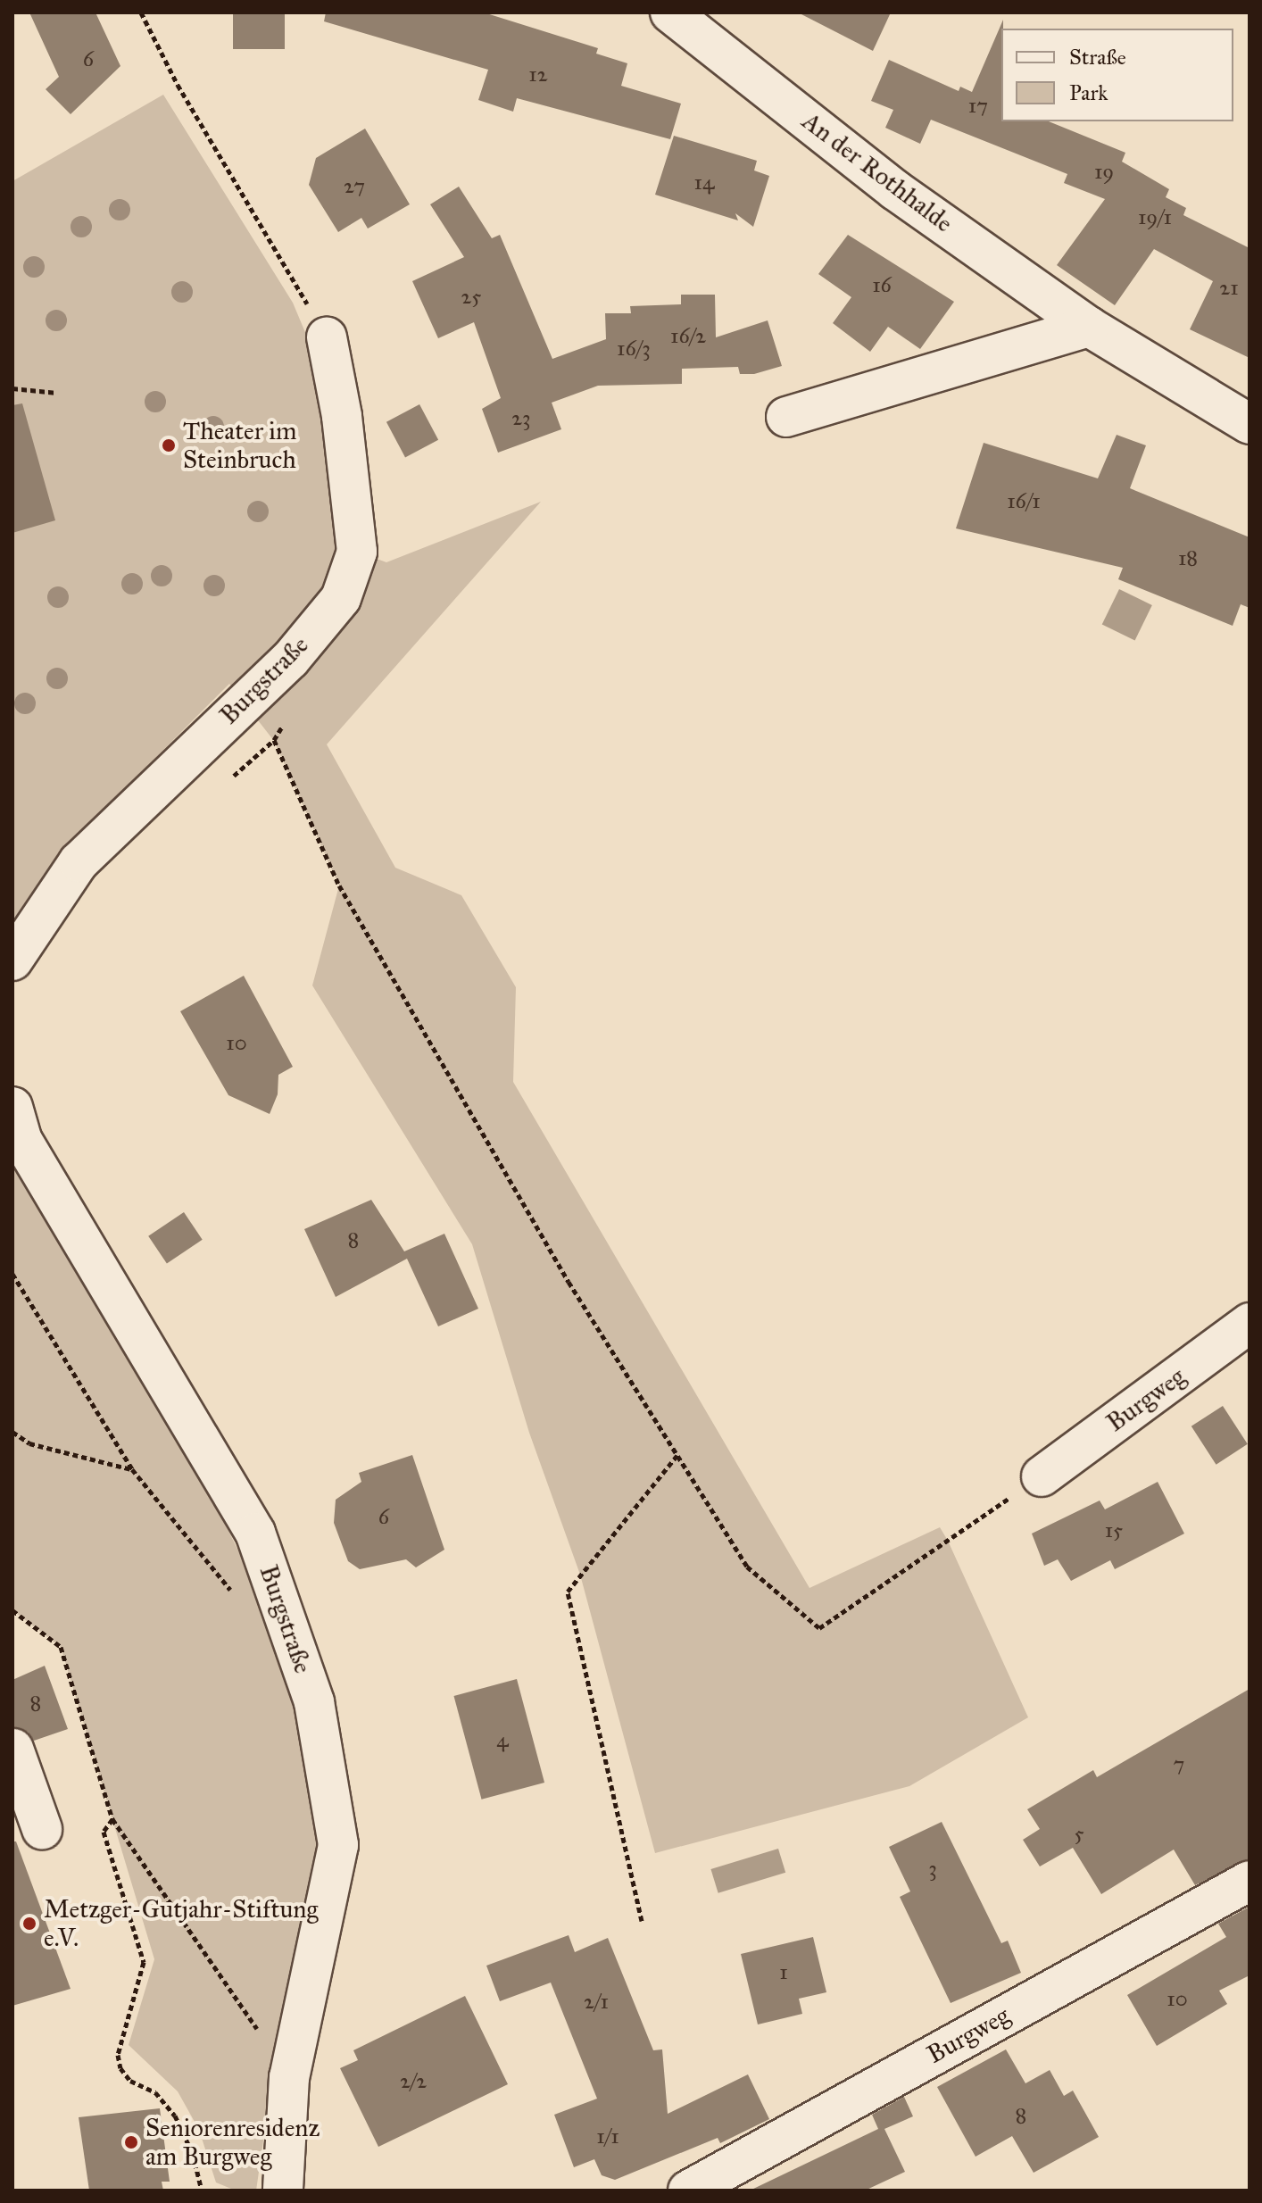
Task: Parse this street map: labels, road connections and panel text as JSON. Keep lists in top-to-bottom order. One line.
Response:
{"streets":{"street":["An der Rothhalde","Burgstraße","Burgweg"]},"places":["Theater im Steinbruch","Metzger-Gutjahr-Stiftung e.V.","Seniorenresidenz am Burgweg"],"house_numbers":["6","12","17","19","14","27","19/1","16","21","25","16/2","16/3","23","16/1","18","10","8","6","15","8","4","7","5","3","1","10","2/1","2/2","8","1/1"],"legend":["Straße","Park"]}
